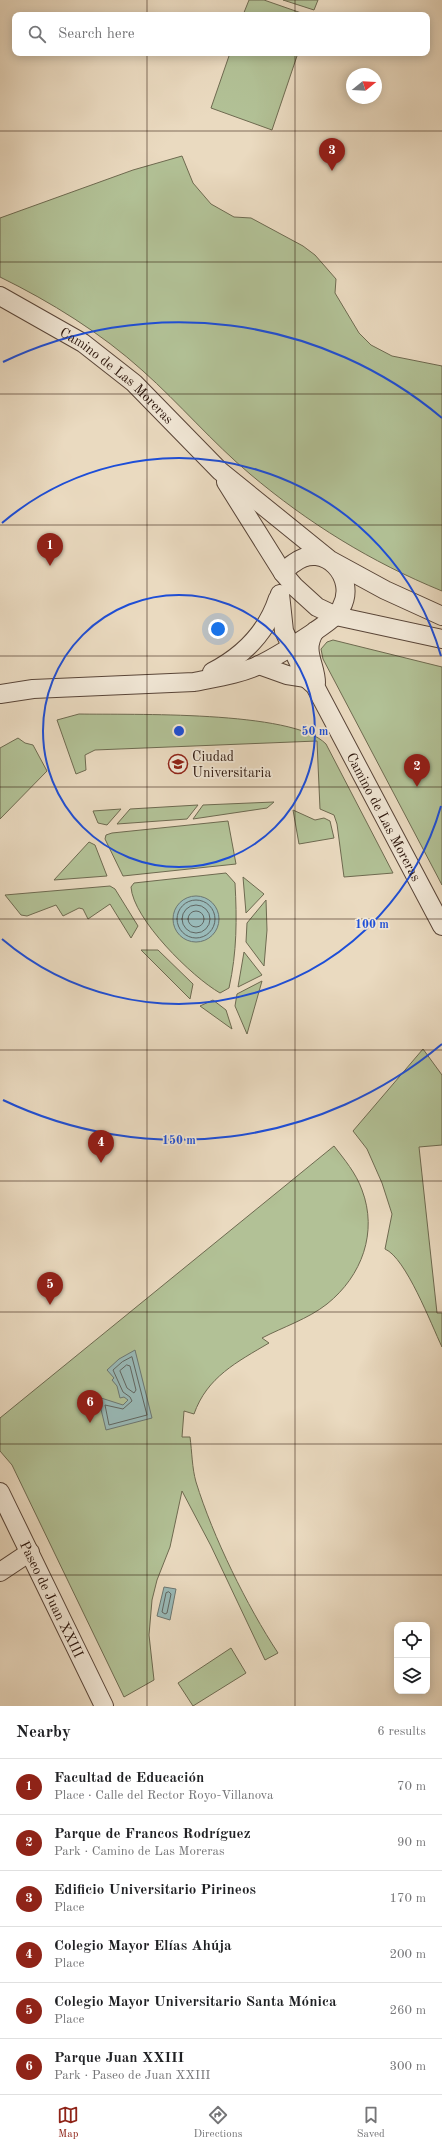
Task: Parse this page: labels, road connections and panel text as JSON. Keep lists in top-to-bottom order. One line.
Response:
{"streets":{"street":["Camino de Las Moreras","Paseo de Juan XXIII"]},"places":{"school or university":["Ciudad Universitaria"]},"north":"right","page":{"search":"Search here","pins":["3","1","2","4","5","6"],"heading":["Nearby","6 results"],"list":[{"mark":"1","name":"Facultad de Educación","note":"Place · Calle del Rector Royo-Villanova","value":"70 m"},{"mark":"2","name":"Parque de Francos Rodríguez","note":"Park · Camino de Las Moreras","value":"90 m"},{"mark":"3","name":"Edificio Universitario Pirineos","note":"Place","value":"170 m"},{"mark":"4","name":"Colegio Mayor Elías Ahúja","note":"Place","value":"200 m"},{"mark":"5","name":"Colegio Mayor Universitario Santa Mónica","note":"Place","value":"260 m"},{"mark":"6","name":"Parque Juan XXIII","note":"Park · Paseo de Juan XXIII","value":"300 m"}],"nav":["Map","Directions","Saved"]},"rings":["50 m","100 m","150 m"]}
